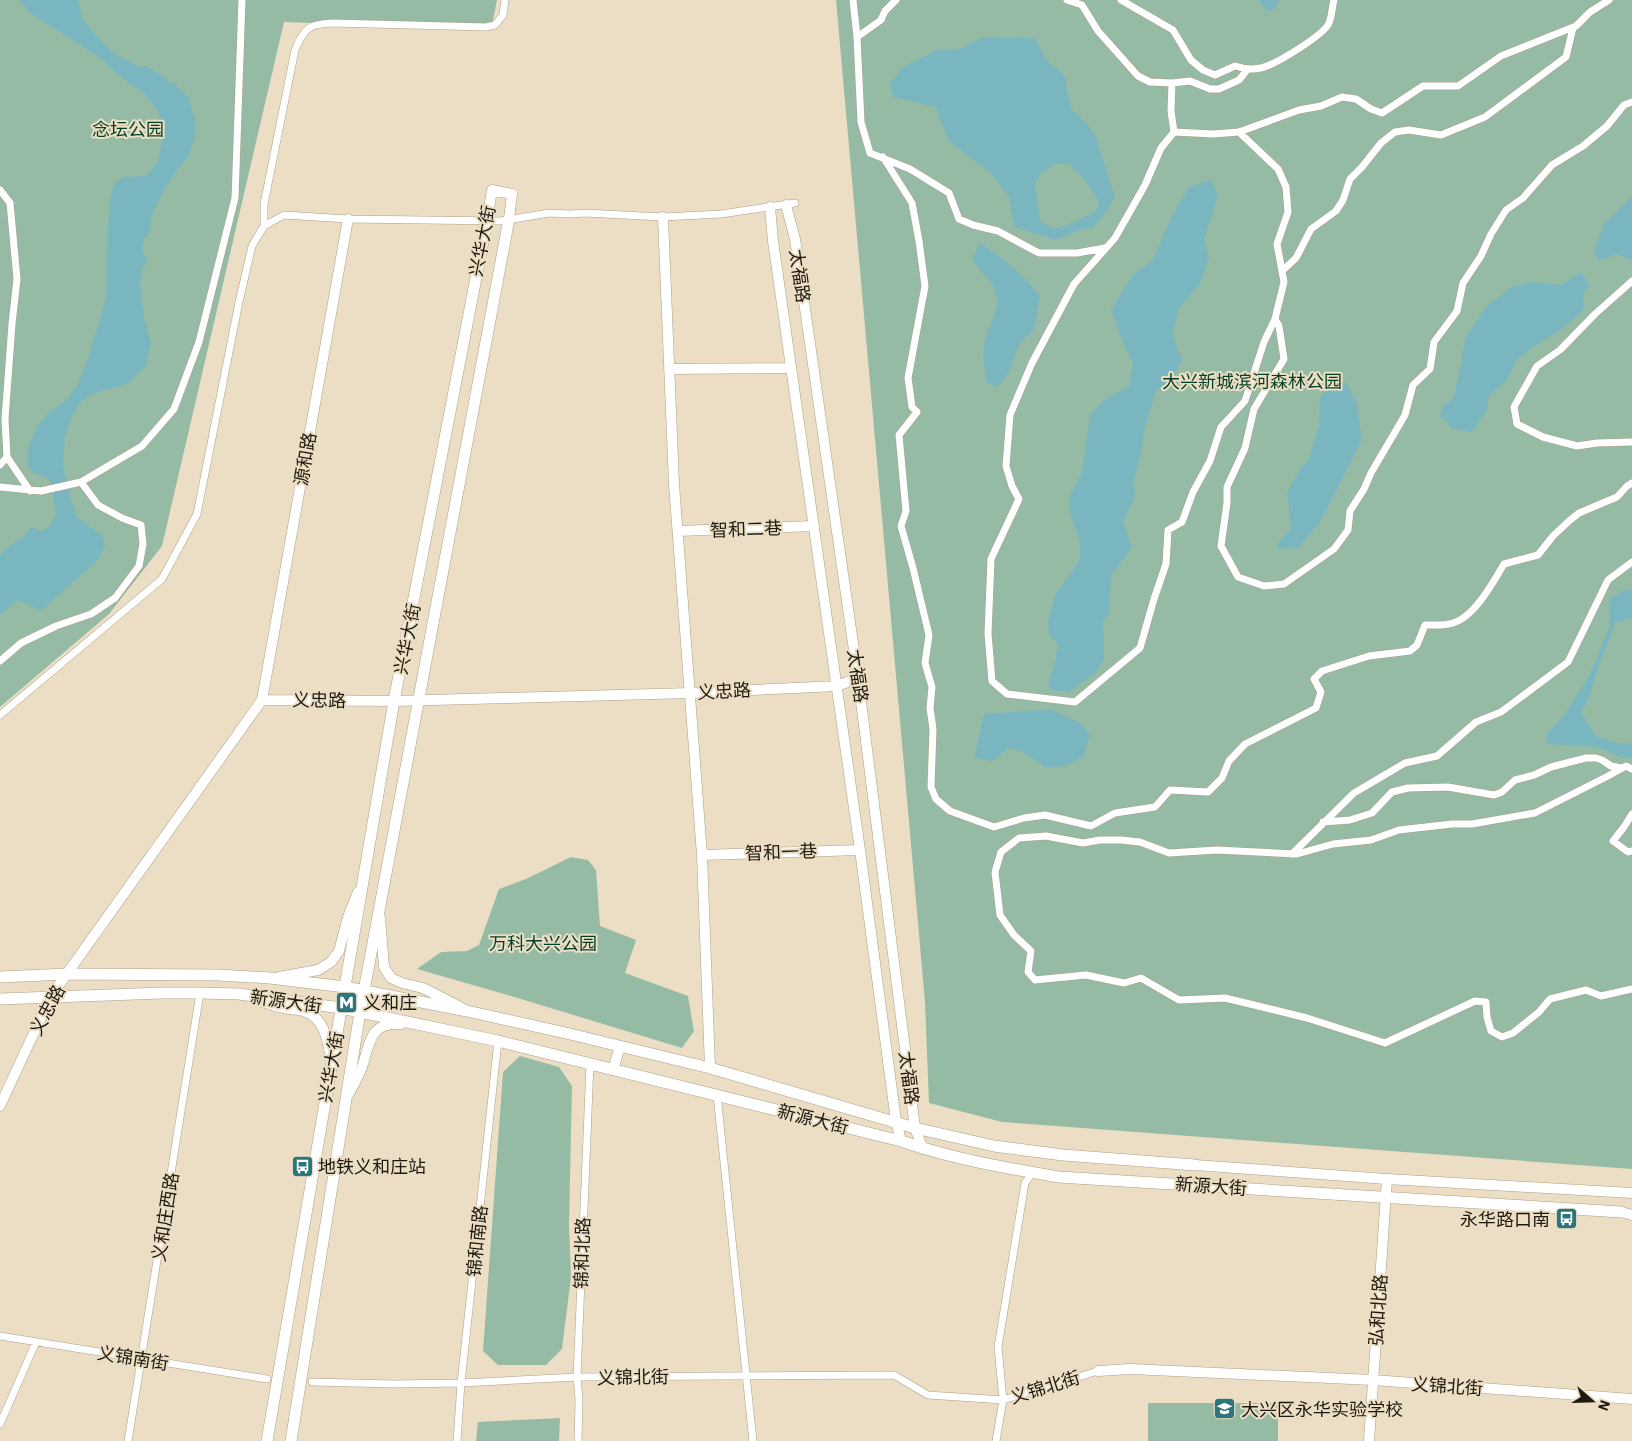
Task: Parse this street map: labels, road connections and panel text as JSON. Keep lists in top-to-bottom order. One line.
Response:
{"streets":{"main road":["兴华大街","新源大街"],"street":["太福路","源和路","智和二巷","义忠路","智和一巷","义和庄西路","锦和南路","锦和北路","弘和北路","义锦南街","义锦北街"]},"crossings":[["兴华大街","义忠路"],["兴华大街","新源大街"],["太福路","智和二巷"],["太福路","义忠路"],["太福路","智和一巷"],["太福路","新源大街"],["源和路","义忠路"],["义忠路","新源大街"],["新源大街","义和庄西路"],["新源大街","锦和南路"],["新源大街","锦和北路"],["新源大街","弘和北路"],["义和庄西路","义锦南街"],["锦和南路","义锦北街"],["锦和北路","义锦北街"],["弘和北路","义锦北街"]],"parks":["念坛公园","大兴新城滨河森林公园","万科大兴公园"],"places":{"metro station":["义和庄"],"bus stop":["地铁义和庄站","永华路口南"],"school or university":["大兴区永华实验学校"]},"north":"right"}
